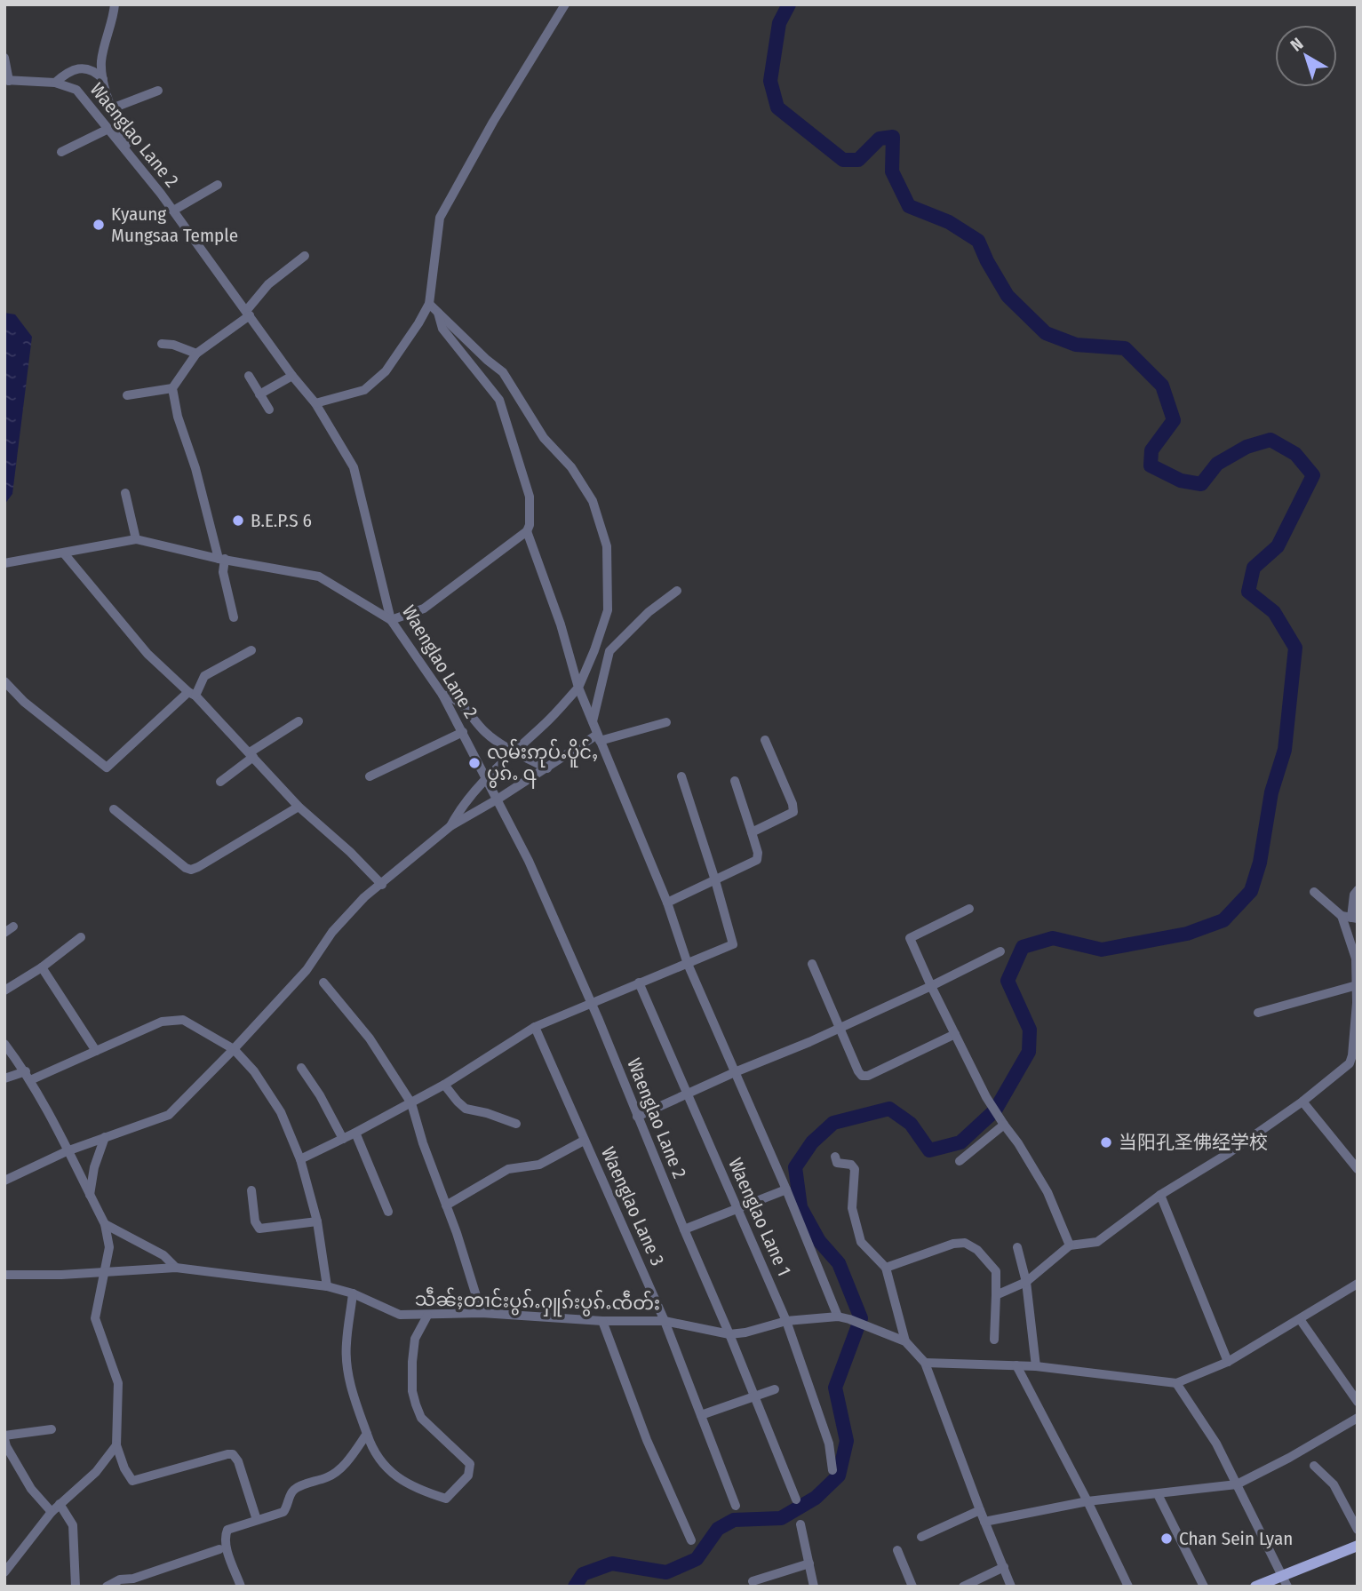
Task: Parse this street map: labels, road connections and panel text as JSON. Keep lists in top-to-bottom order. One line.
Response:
{"streets":{"street":["Waenglao Lane 2","Waenglao Lane 3","Waenglao Lane 1","သဵၼ်ႈတၢင်းပွၵ်ႉႁူၵ်းပွၵ်ႉၸဵတ်း"]},"crossings":[["Waenglao Lane 2","သဵၼ်ႈတၢင်းပွၵ်ႉႁူၵ်းပွၵ်ႉၸဵတ်း"],["Waenglao Lane 3","သဵၼ်ႈတၢင်းပွၵ်ႉႁူၵ်းပွၵ်ႉၸဵတ်း"],["Waenglao Lane 1","သဵၼ်ႈတၢင်းပွၵ်ႉႁူၵ်းပွၵ်ႉၸဵတ်း"]],"places":["Kyaung Mungsaa Temple","B.E.P.S 6","လုမ်းဢုပ်ႉပိူင်ႇ ပွၵ်ႉ ႖","当阳孔圣佛经学校","Chan Sein Lyan"],"north":"top left"}
